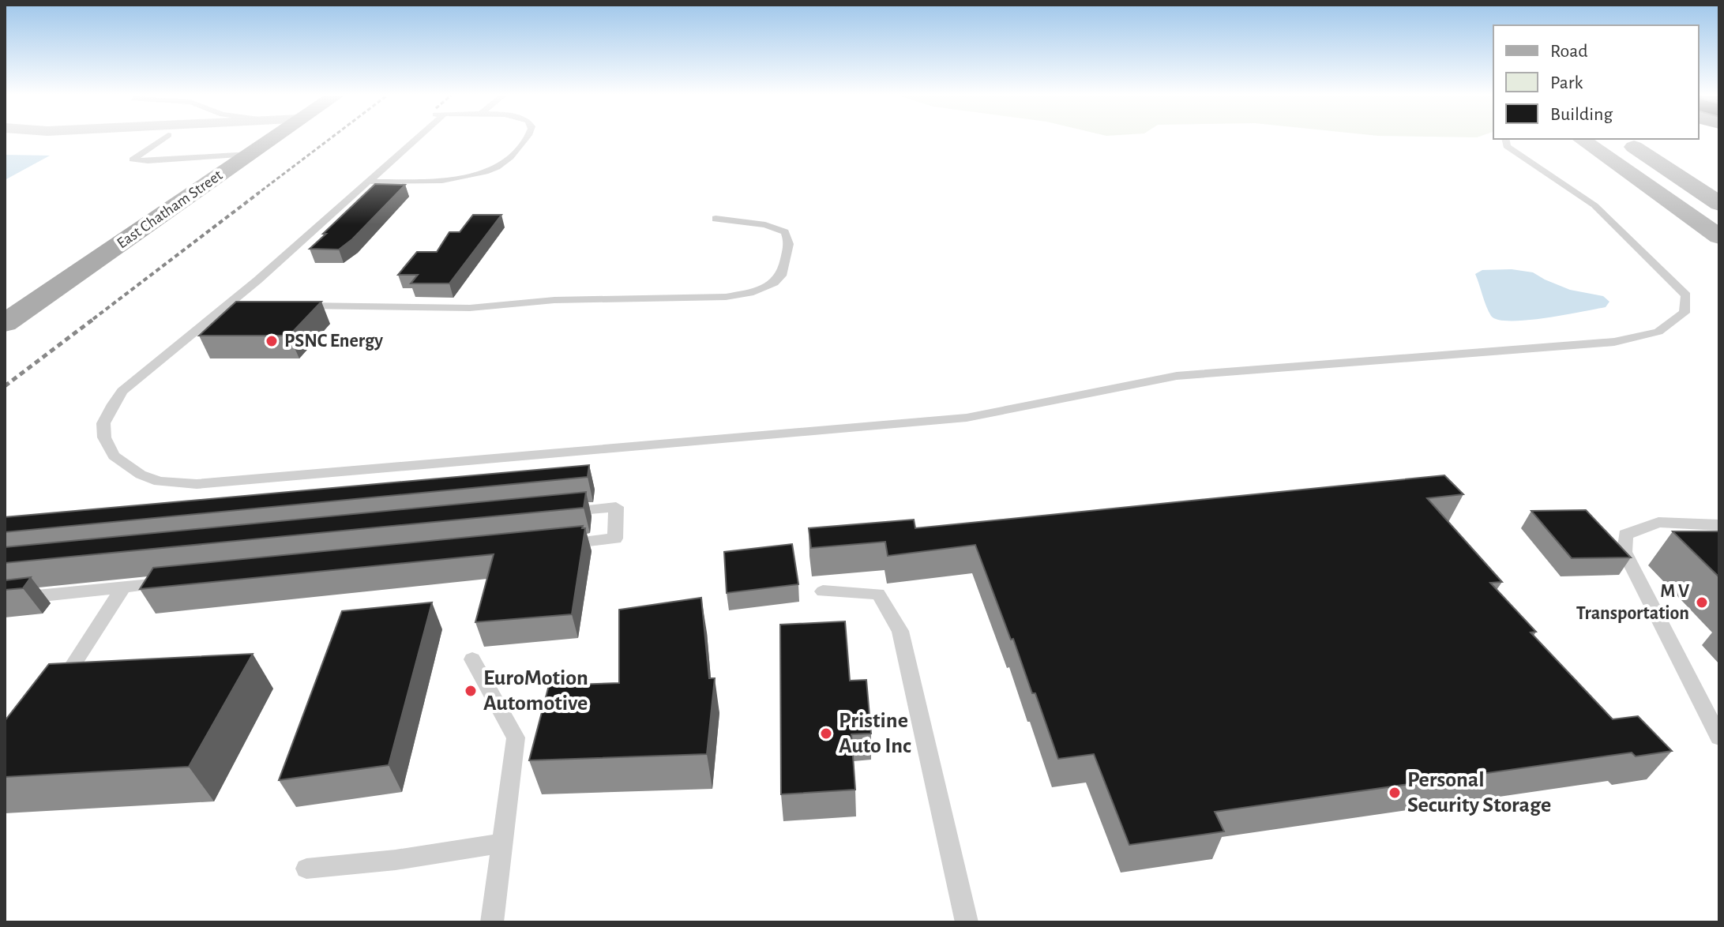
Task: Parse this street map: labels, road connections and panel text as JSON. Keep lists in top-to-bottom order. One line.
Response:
{"streets":{"main road":["East Chatham Street"]},"places":["PSNC Energy","M V Transportation","EuroMotion Automotive","Pristine Auto Inc","Personal Security Storage"],"legend":["Road","Park","Building"]}
